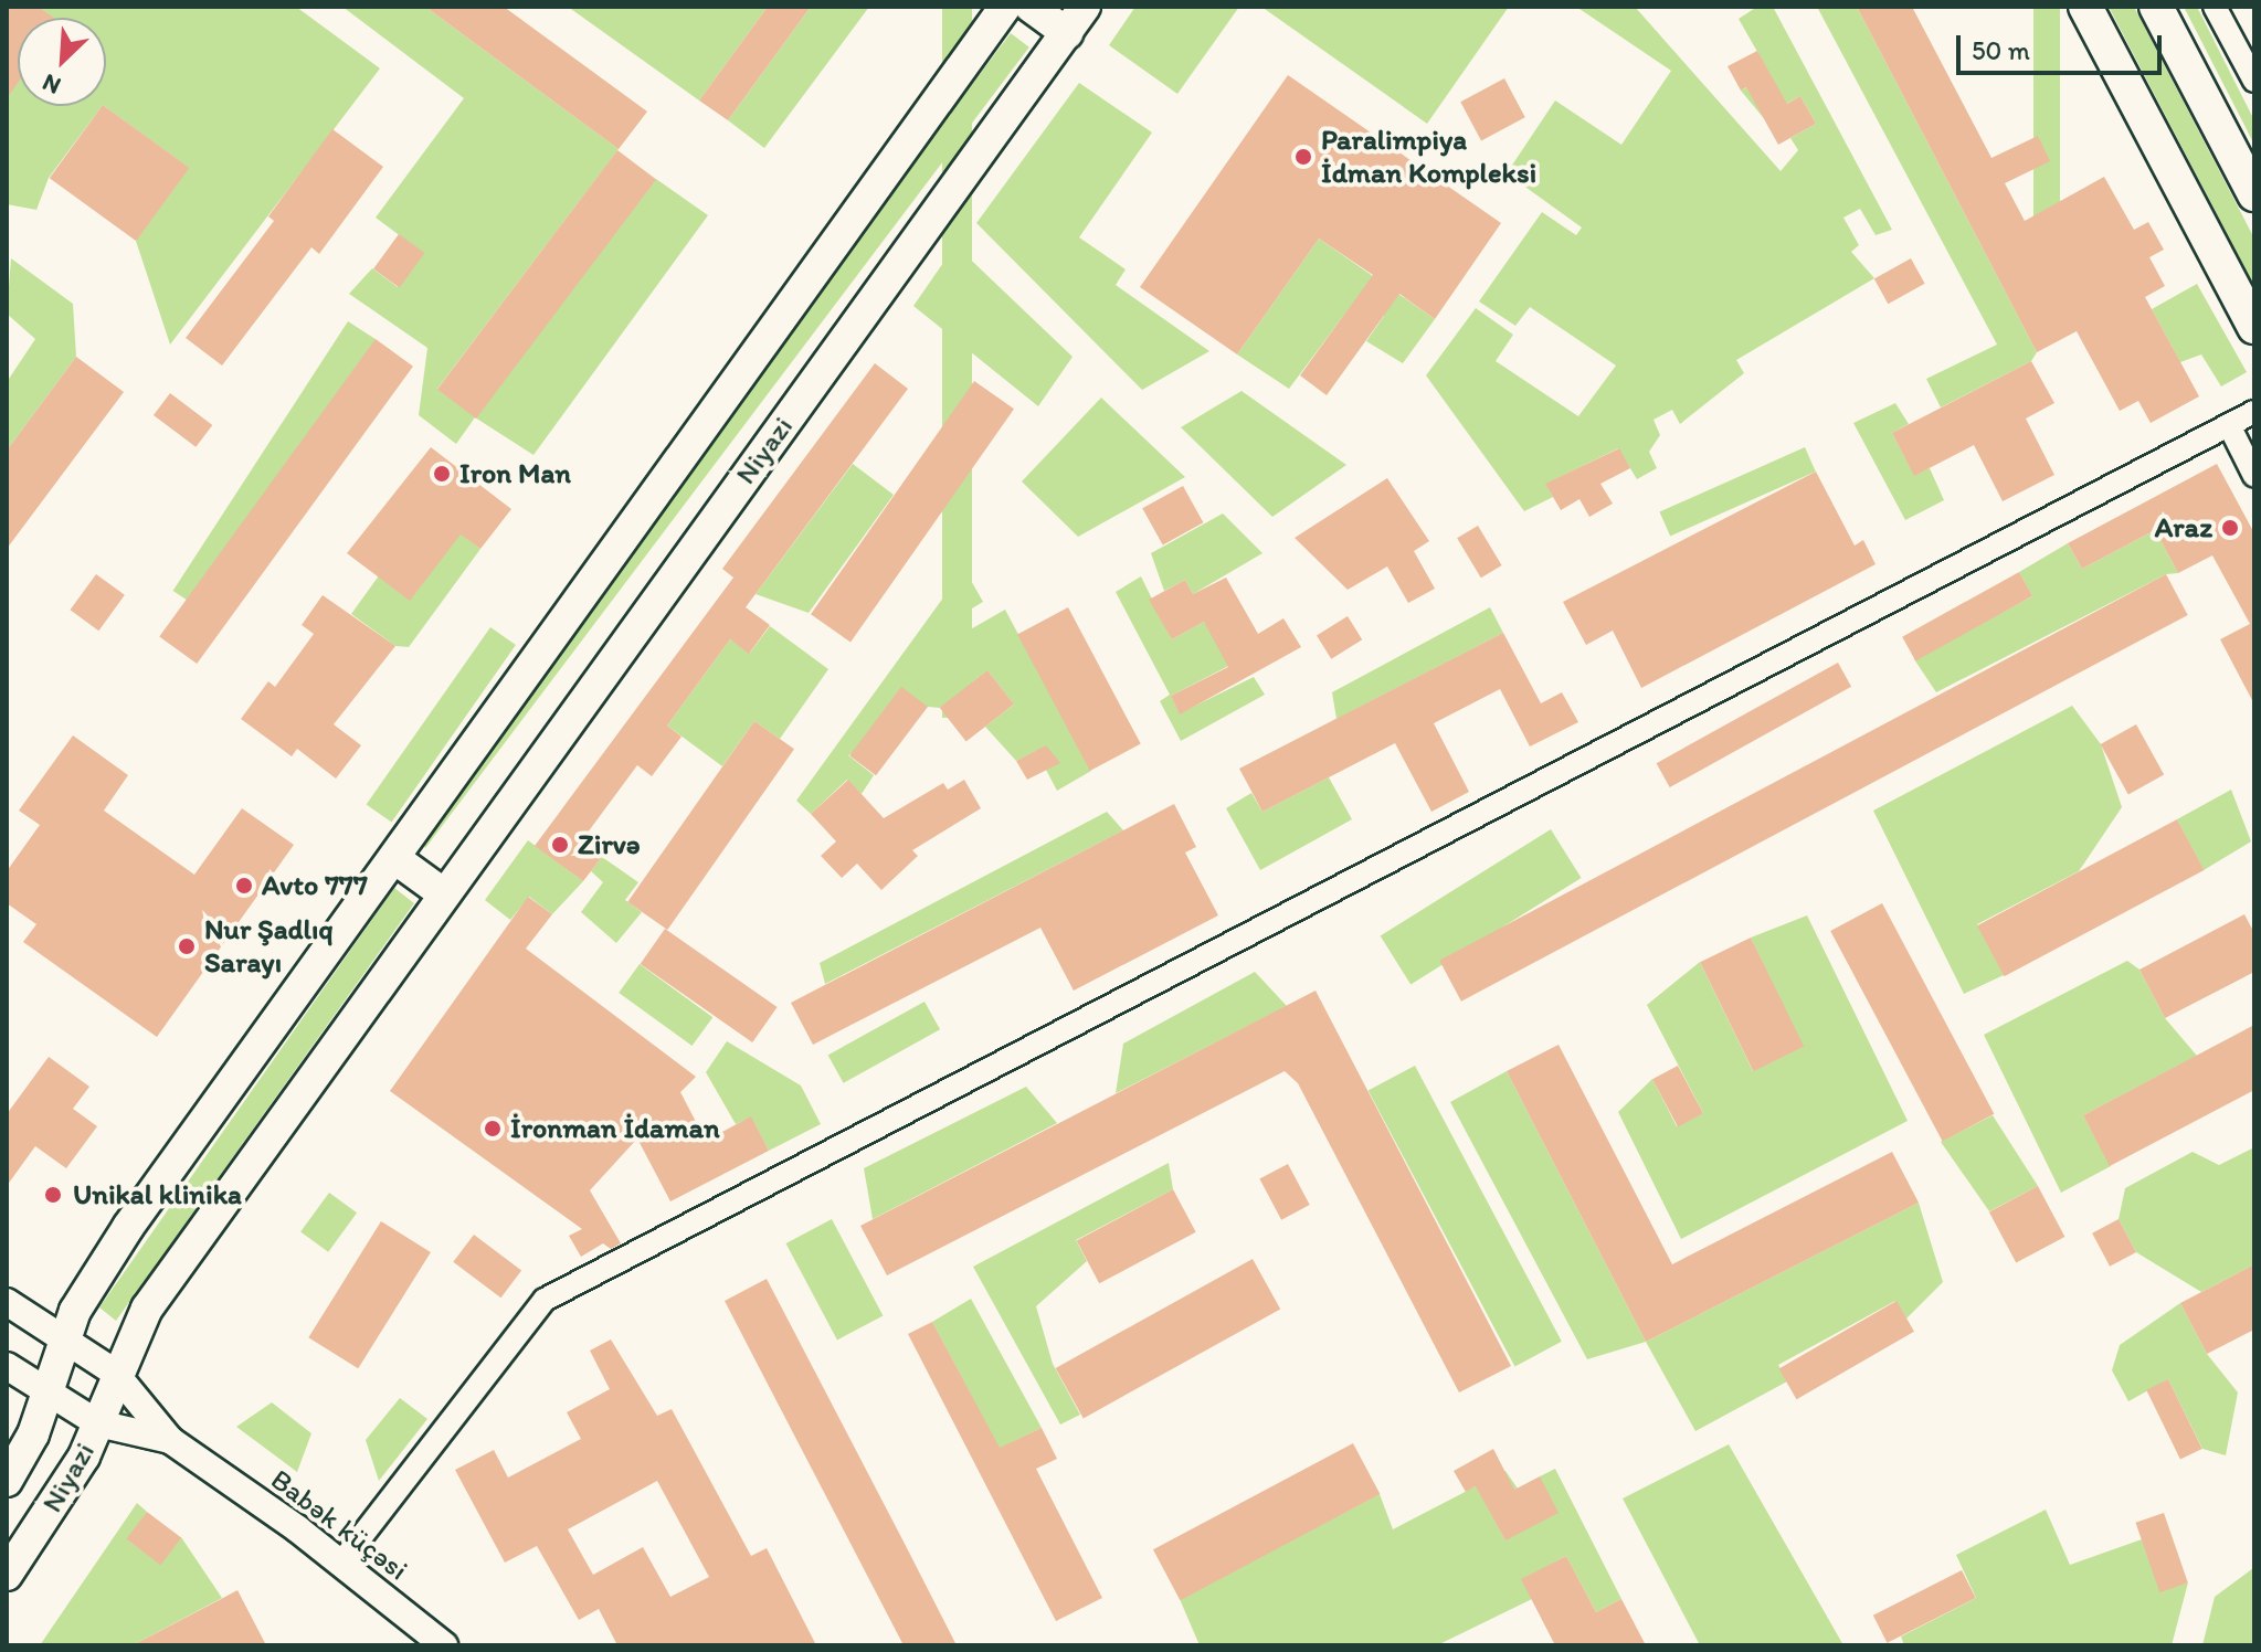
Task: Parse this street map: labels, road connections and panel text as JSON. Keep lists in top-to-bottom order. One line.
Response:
{"streets":{"main road":["Niyazi"],"street":["Babək küçəsi"]},"places":["Paralimpiya İdman Kompleksi","Iron Man","Araz","Zirvə","Avto 777","Nur Şadlıq Sarayı","İronman İdaman","Unikal klinika"],"scale_bar":"50 m","north":"bottom left"}
